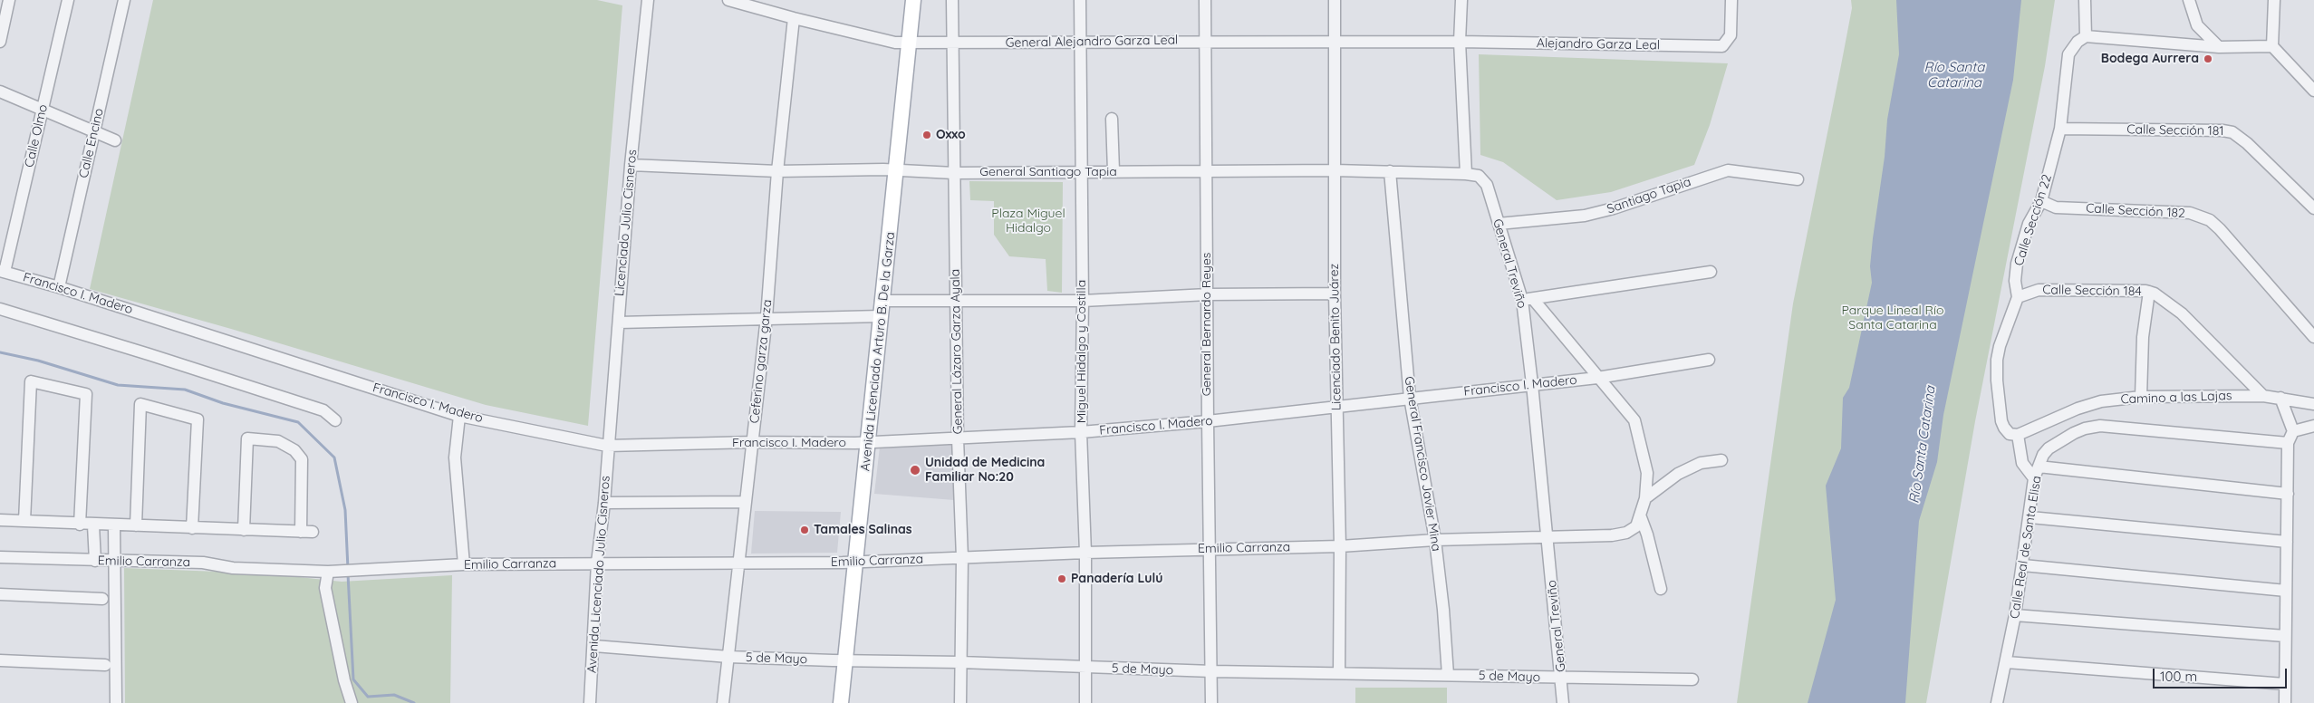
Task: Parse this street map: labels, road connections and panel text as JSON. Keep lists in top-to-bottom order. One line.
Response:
{"streets":{"main road":["Avenida Licenciado Arturo B. De la Garza"],"street":["General Alejandro Garza Leal","Alejandro Garza Leal","Calle Sección 181","Calle Olmo","Calle Encino","General Santiago Tapia","Santiago Tapia","Calle Sección 182","Calle Sección 22","Licenciado Julio Cisneros","General Treviño","Calle Sección 184","Francisco I. Madero","General Bernardo Reyes","Licenciado Benito Juárez","General Lázaro Garza Ayala","Miguel Hidalgo y Costilla","Ceferino garza garza","Camino a las Lajas","General Francisco Javier Mina","Calle Real de Santa Elisa","Emilio Carranza","Avenida Licenciado Julio Cisneros","5 de Mayo"]},"crossings":[["General Alejandro Garza Leal","Alejandro Garza Leal"],["General Alejandro Garza Leal","General Bernardo Reyes"],["General Alejandro Garza Leal","Licenciado Benito Juárez"],["General Alejandro Garza Leal","Avenida Licenciado Arturo B. De la Garza"],["General Alejandro Garza Leal","General Lázaro Garza Ayala"],["General Alejandro Garza Leal","Miguel Hidalgo y Costilla"],["General Alejandro Garza Leal","Ceferino garza garza"],["Calle Sección 181","Calle Sección 22"],["Calle Olmo","Francisco I. Madero"],["Calle Encino","Francisco I. Madero"],["General Santiago Tapia","Licenciado Julio Cisneros"],["General Santiago Tapia","General Treviño"],["General Santiago Tapia","General Bernardo Reyes"],["General Santiago Tapia","Licenciado Benito Juárez"],["General Santiago Tapia","Avenida Licenciado Arturo B. De la Garza"],["General Santiago Tapia","General Lázaro Garza Ayala"],["General Santiago Tapia","Miguel Hidalgo y Costilla"],["General Santiago Tapia","Ceferino garza garza"],["General Santiago Tapia","General Francisco Javier Mina"],["Santiago Tapia","General Treviño"],["Calle Sección 182","Calle Sección 22"],["Calle Sección 22","Calle Sección 184"],["Calle Sección 22","Camino a las Lajas"],["Licenciado Julio Cisneros","Francisco I. Madero"],["Licenciado Julio Cisneros","Avenida Licenciado Julio Cisneros"],["General Treviño","Francisco I. Madero"],["General Treviño","Emilio Carranza"],["General Treviño","5 de Mayo"],["Calle Sección 184","Camino a las Lajas"],["Francisco I. Madero","General Bernardo Reyes"],["Francisco I. Madero","Licenciado Benito Juárez"],["Francisco I. Madero","Avenida Licenciado Arturo B. De la Garza"],["Francisco I. Madero","General Lázaro Garza Ayala"],["Francisco I. Madero","Miguel Hidalgo y Costilla"],["Francisco I. Madero","Ceferino garza garza"],["Francisco I. Madero","General Francisco Javier Mina"],["Francisco I. Madero","Avenida Licenciado Julio Cisneros"],["General Bernardo Reyes","Emilio Carranza"],["General Bernardo Reyes","5 de Mayo"],["Licenciado Benito Juárez","Emilio Carranza"],["Licenciado Benito Juárez","5 de Mayo"],["Avenida Licenciado Arturo B. De la Garza","Emilio Carranza"],["Avenida Licenciado Arturo B. De la Garza","5 de Mayo"],["General Lázaro Garza Ayala","Emilio Carranza"],["General Lázaro Garza Ayala","5 de Mayo"],["Miguel Hidalgo y Costilla","Emilio Carranza"],["Miguel Hidalgo y Costilla","5 de Mayo"],["Ceferino garza garza","Emilio Carranza"],["Ceferino garza garza","5 de Mayo"],["General Francisco Javier Mina","Emilio Carranza"],["General Francisco Javier Mina","5 de Mayo"],["Emilio Carranza","Avenida Licenciado Julio Cisneros"],["Avenida Licenciado Julio Cisneros","5 de Mayo"]],"water":["Río Santa Catarina"],"parks":["Plaza Miguel Hidalgo","Parque Lineal Río Santa Catarina"],"places":["Bodega Aurrera","Oxxo","Unidad de Medicina Familiar No:20","Tamales Salinas","Panadería Lulú"],"scale_bar":"100 m"}
